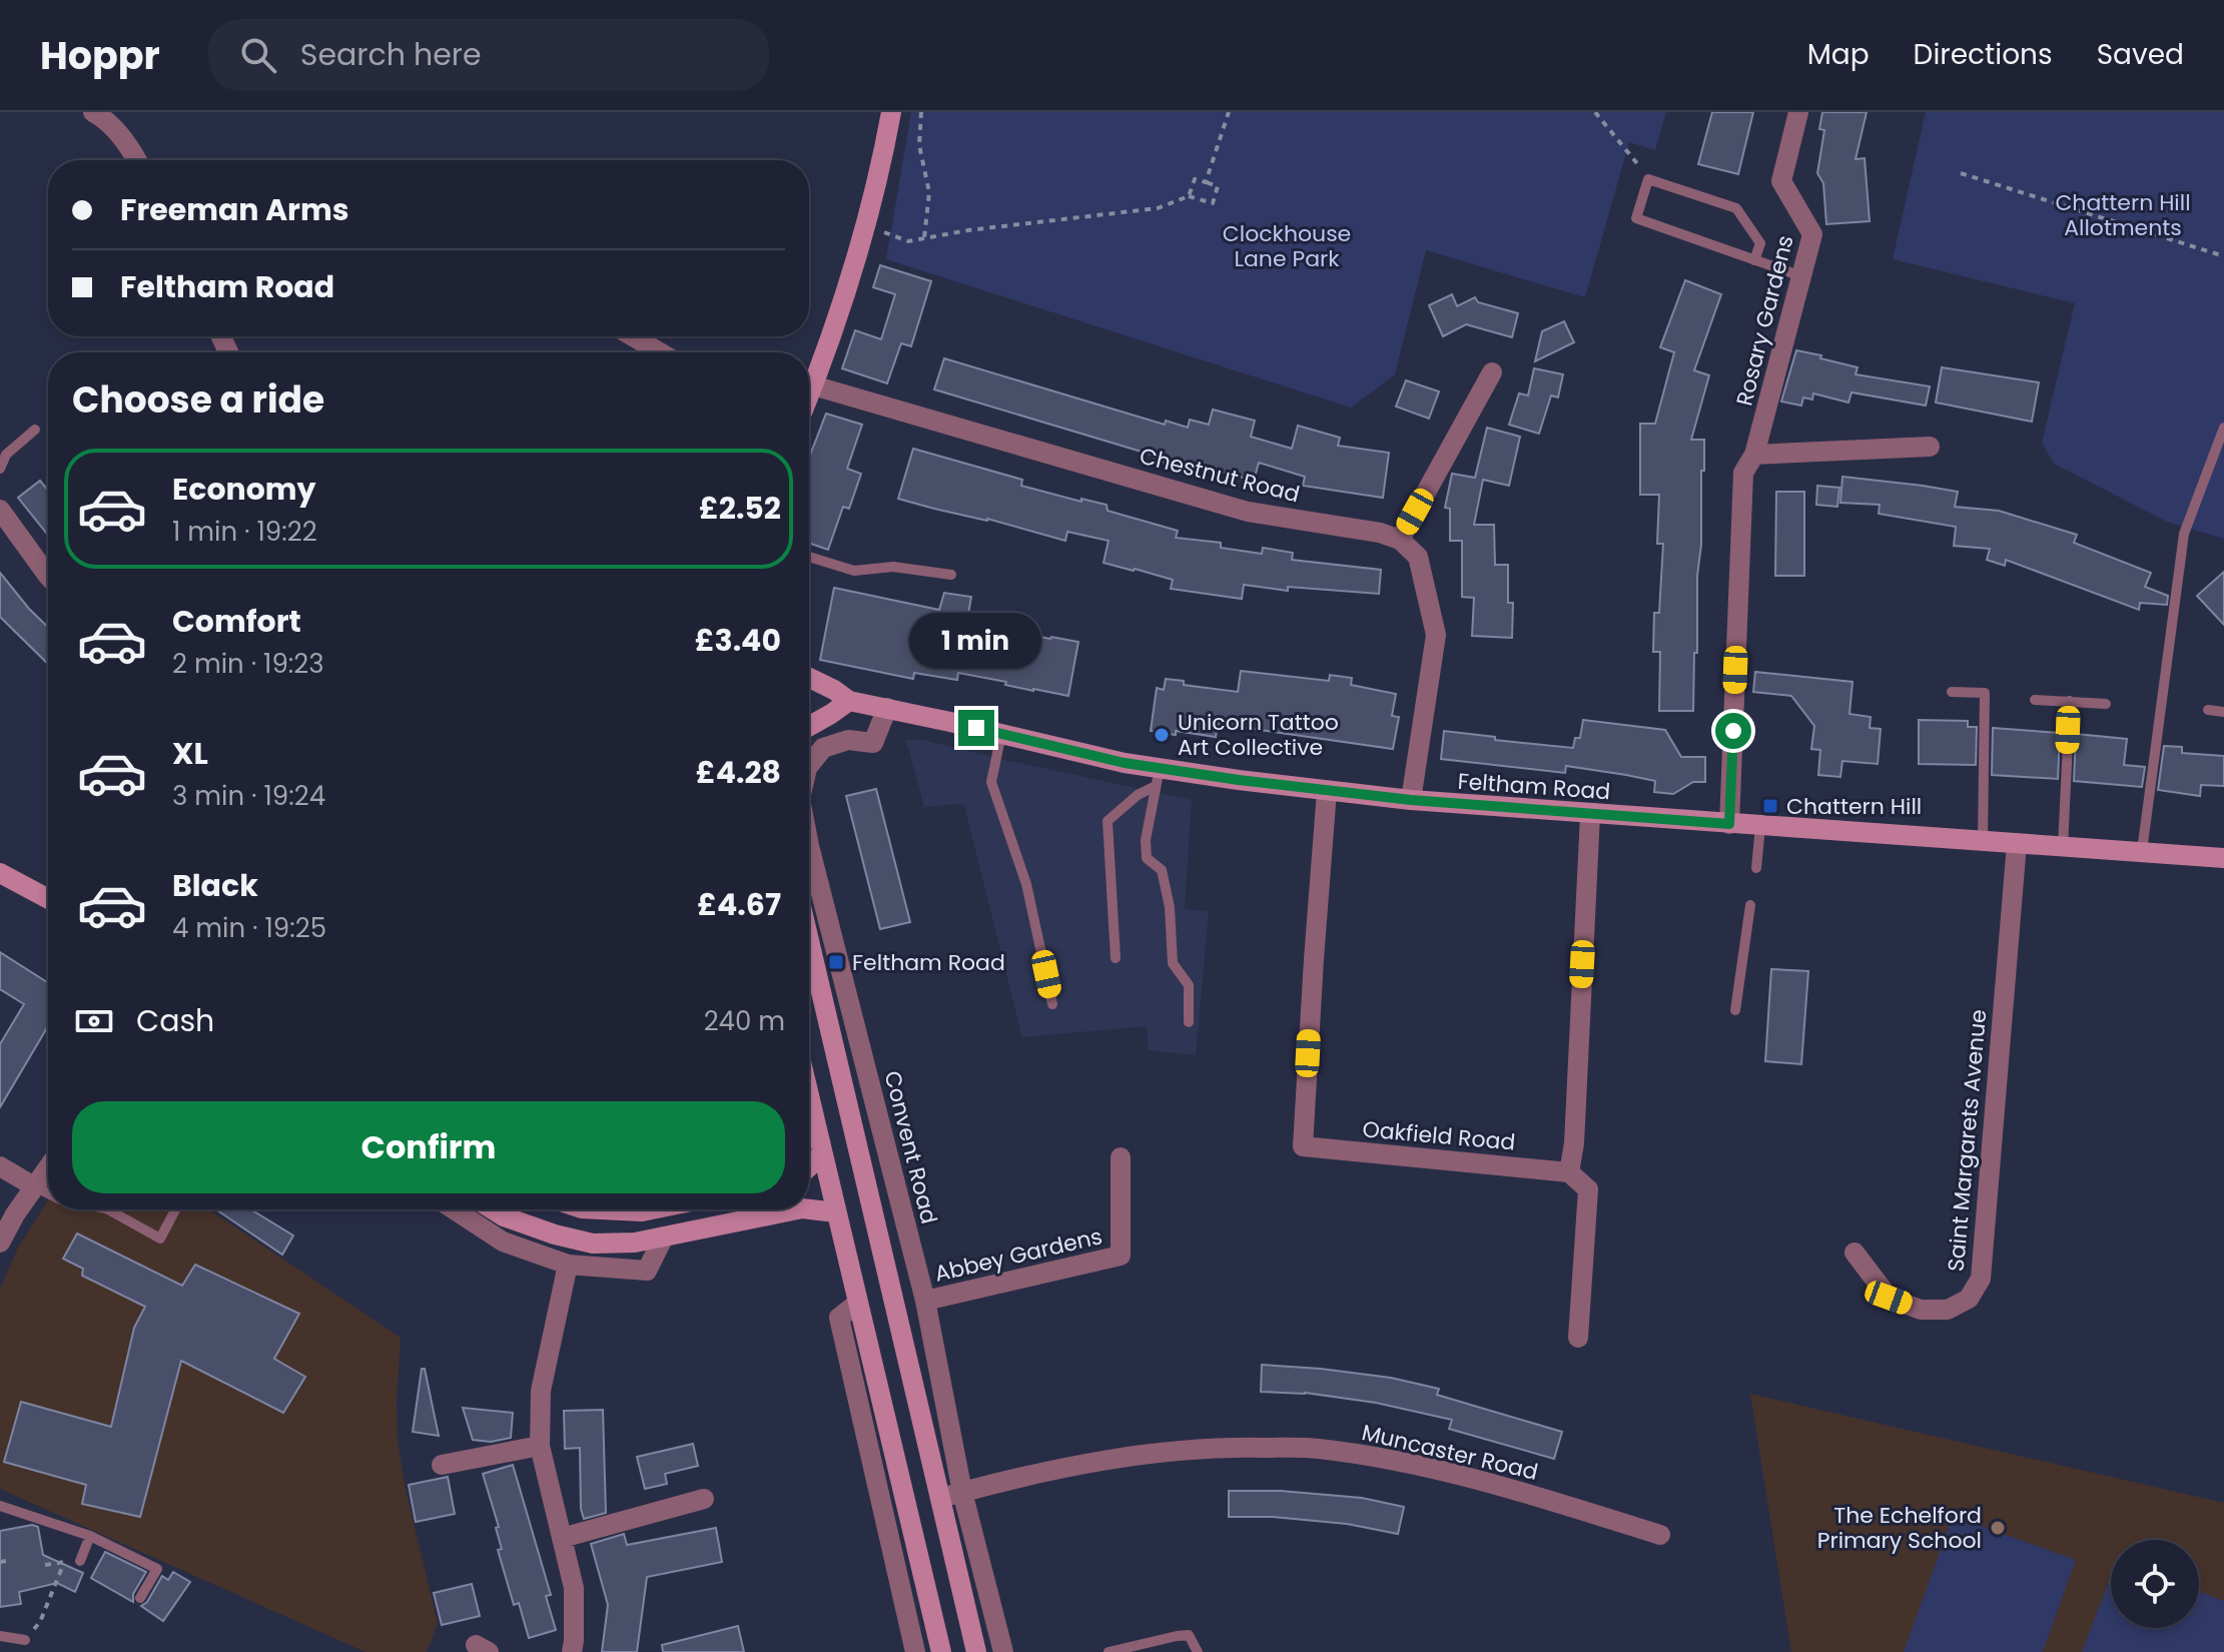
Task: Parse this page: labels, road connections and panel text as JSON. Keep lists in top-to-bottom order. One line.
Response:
{"streets":{"main road":["Feltham Road"],"street":["Rosary Gardens","Chestnut Road","Oakfield Road","Saint Margarets Avenue","Convent Road","Abbey Gardens","Muncaster Road"]},"crossings":[["Feltham Road","Oakfield Road"],["Feltham Road","Saint Margarets Avenue"],["Feltham Road","Convent Road"],["Convent Road","Abbey Gardens"],["Convent Road","Muncaster Road"]],"parks":["Chattern Hill Allotments","Clockhouse Lane Park"],"places":{"other":["Unicorn Tattoo Art Collective","The Echelford Primary School"],"transit":["Chattern Hill","Feltham Road"]},"page":{"header":"Hoppr","search":"Search here","nav":["Map","Directions","Saved"],"banner":["Freeman Arms","Feltham Road"],"heading":"Choose a ride","list":[{"name":"Economy","note":"1 min · 19:22","value":"£2.52"},{"name":"Comfort","note":"2 min · 19:23","value":"£3.40"},{"name":"XL","note":"3 min · 19:24","value":"£4.28"},{"name":"Black","note":"4 min · 19:25","value":"£4.67"}],"bubble":"1 min","pay":["Cash","240 m"],"buttons":"Confirm"}}
